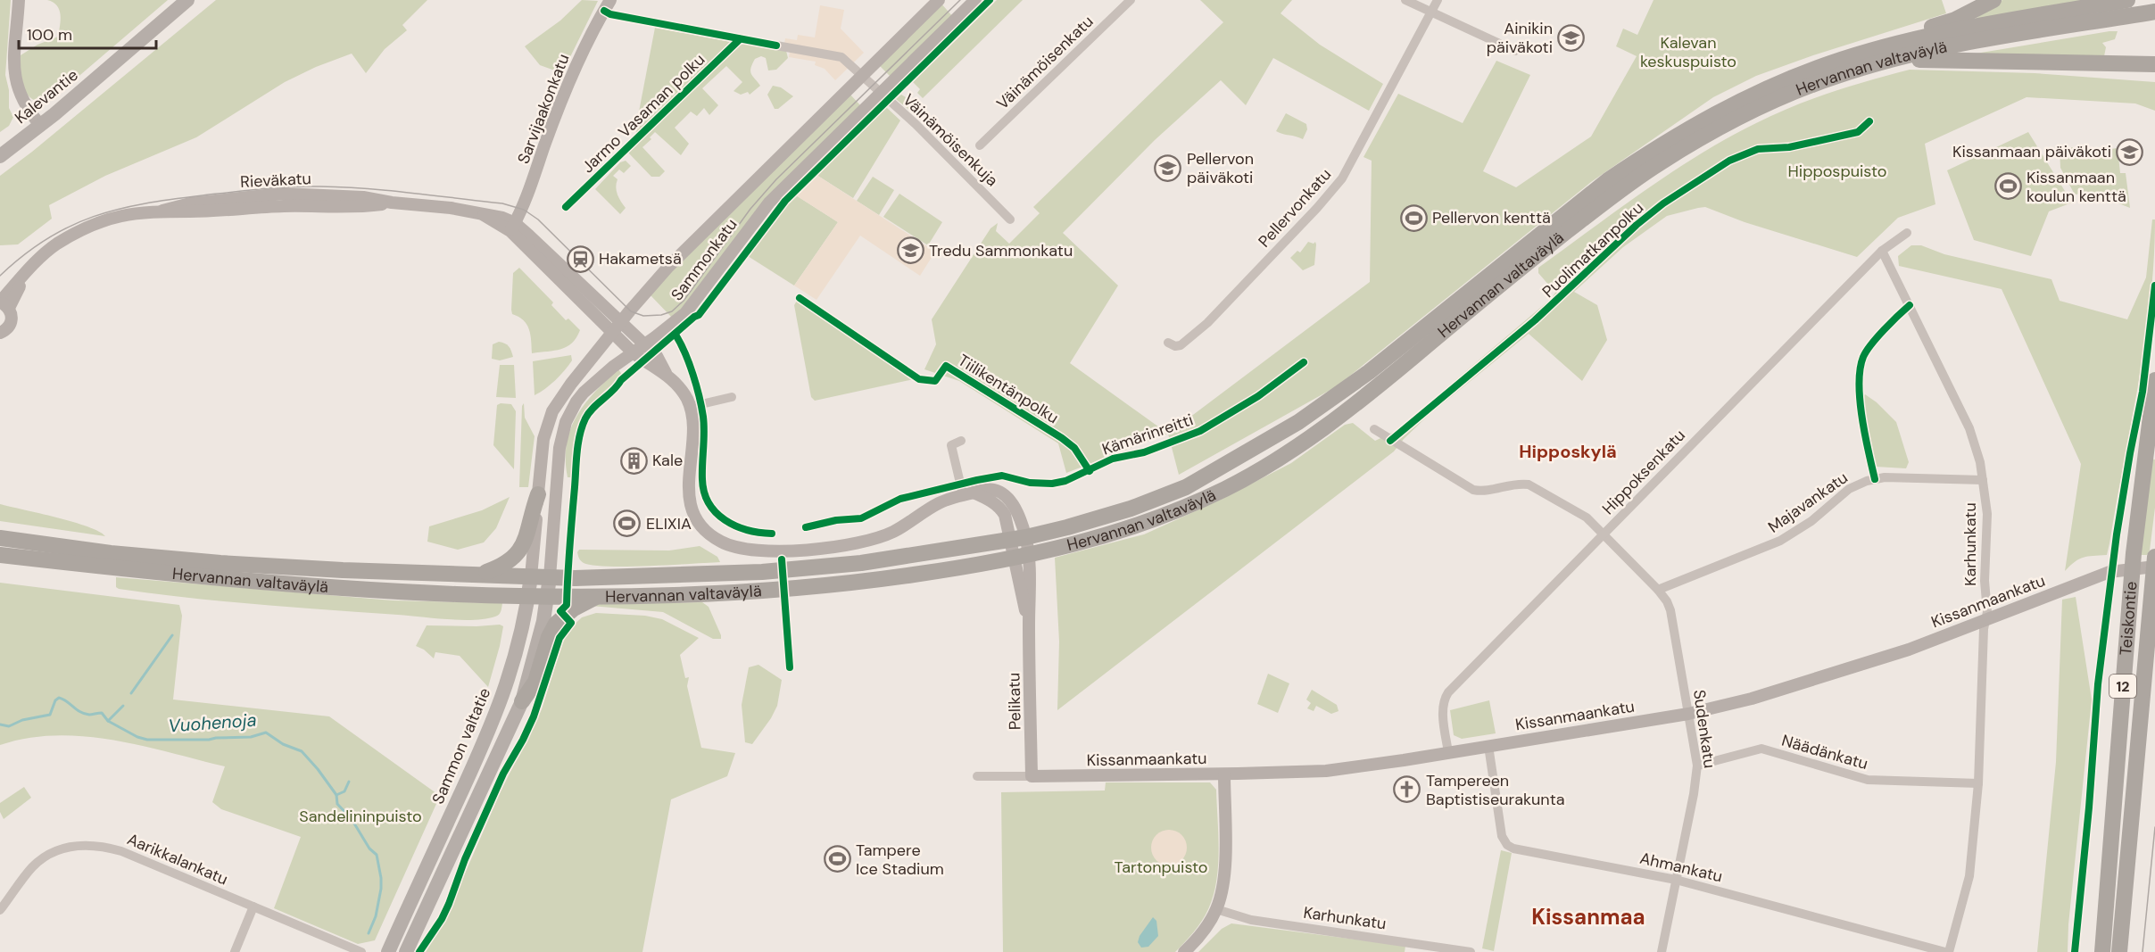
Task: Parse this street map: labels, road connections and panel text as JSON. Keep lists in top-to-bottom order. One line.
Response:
{"streets":{"highway":["Hervannan valtaväylä","Teiskontie","12"],"main road":["Kalevantie","Sammon valtatie"],"street":["Väinämöisenkatu","Sarvijaakonkatu","Väinämöisenkuja","Rieväkatu","Pellervonkatu","Sammonkatu","Hippoksenkatu","Majavankatu","Karhunkatu","Kissanmaankatu","Pelikatu","Sudenkatu","Näädänkatu","Aarikkalankatu","Ahmankatu"],"cycle path":["Jarmo Vasaman polku","Puolimatkanpolku","Tiilikentänpolku","Kämärinreitti"]},"crossings":[["Hervannan valtaväylä","Sammonkatu"],["Hervannan valtaväylä","Pelikatu"],["Hervannan valtaväylä","Sammon valtatie"],["Sarvijaakonkatu","Rieväkatu"],["Väinämöisenkuja","Sammonkatu"],["Rieväkatu","Sammonkatu"],["Sammonkatu","Sammon valtatie"],["Hippoksenkatu","Karhunkatu"],["Hippoksenkatu","Kissanmaankatu"],["Hippoksenkatu","Sudenkatu"],["Majavankatu","Karhunkatu"],["Majavankatu","Sudenkatu"],["Karhunkatu","Kissanmaankatu"],["Karhunkatu","Näädänkatu"],["Karhunkatu","Ahmankatu"],["Kissanmaankatu","Teiskontie"],["Kissanmaankatu","Pelikatu"],["Kissanmaankatu","Sudenkatu"],["Kissanmaankatu","Ahmankatu"],["Teiskontie","12"],["Sudenkatu","Näädänkatu"],["Sudenkatu","Ahmankatu"]],"districts":["Hipposkylä","Kissanmaa"],"water":["Vuohenoja"],"parks":["Kalevan keskuspuisto","Hippospuisto","Sandelininpuisto","Tartonpuisto"],"places":{"school or university":["Ainikin päiväkoti","Kissanmaan päiväkoti","Pellervon päiväkoti","Tredu Sammonkatu"],"sports":["Kissanmaan koulun kenttä","Pellervon kenttä","ELIXIA","Tampere Ice Stadium"],"station":["Hakametsä"],"building":["Kale"],"church":["Tampereen Baptistiseurakunta"]},"scale_bar":"100 m"}
